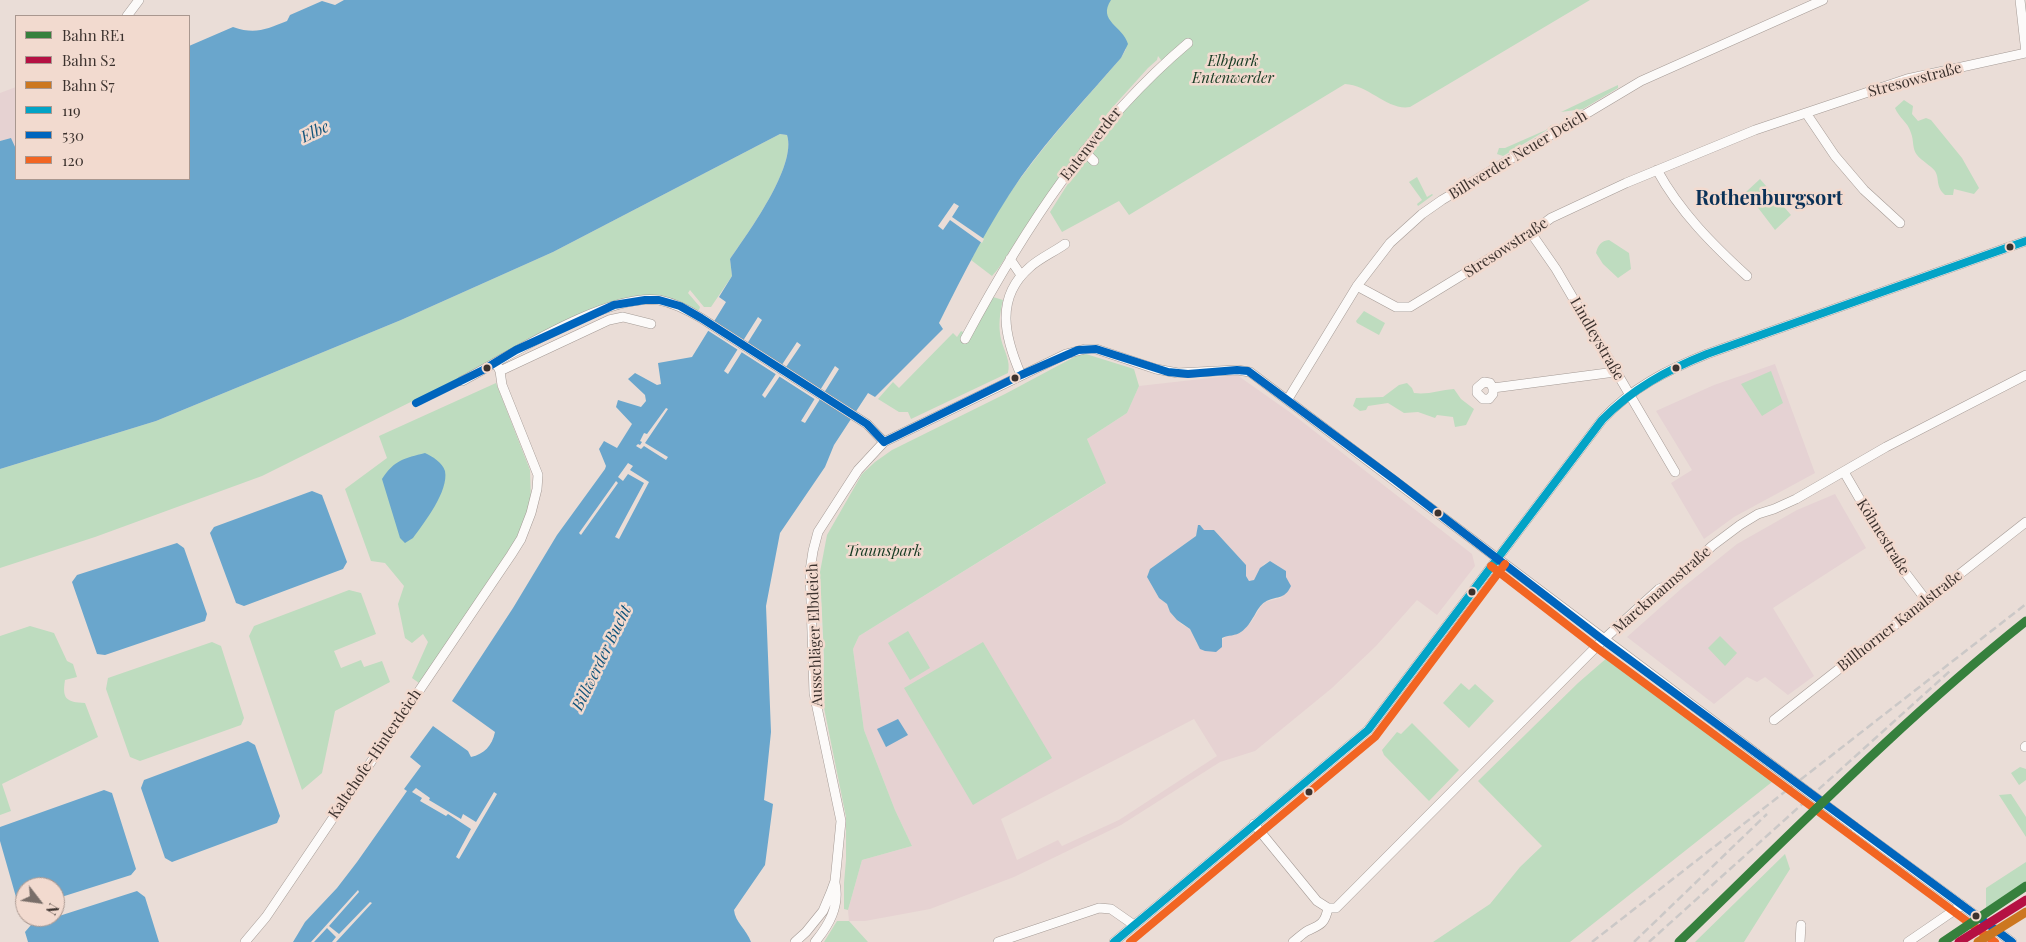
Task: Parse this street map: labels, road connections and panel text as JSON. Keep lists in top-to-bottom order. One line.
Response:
{"streets":{"street":["Stresowstraße","Entenwerder","Billwerder Neuer Deich","Lindleystraße","Köhnestraße","Marckmannstraße","Billhorner Kanalstraße","Ausschläger Elbdeich","Kaltehofe-Hinterdeich"]},"crossings":[["Stresowstraße","Billwerder Neuer Deich"],["Stresowstraße","Lindleystraße"],["Billwerder Neuer Deich","Ausschläger Elbdeich"],["Köhnestraße","Marckmannstraße"],["Köhnestraße","Billhorner Kanalstraße"],["Marckmannstraße","Ausschläger Elbdeich"]],"districts":["Rothenburgsort"],"water":["Elbe","Billwerder Bucht"],"parks":["Elbpark Entenwerder","Traunspark"],"lines":["transit line 119","transit line 530","transit line 120","rail line RE1","rail line S2","rail line S7"],"legend":["Bahn RE1","Bahn S2","Bahn S7","119","530","120"],"north":"bottom right"}
